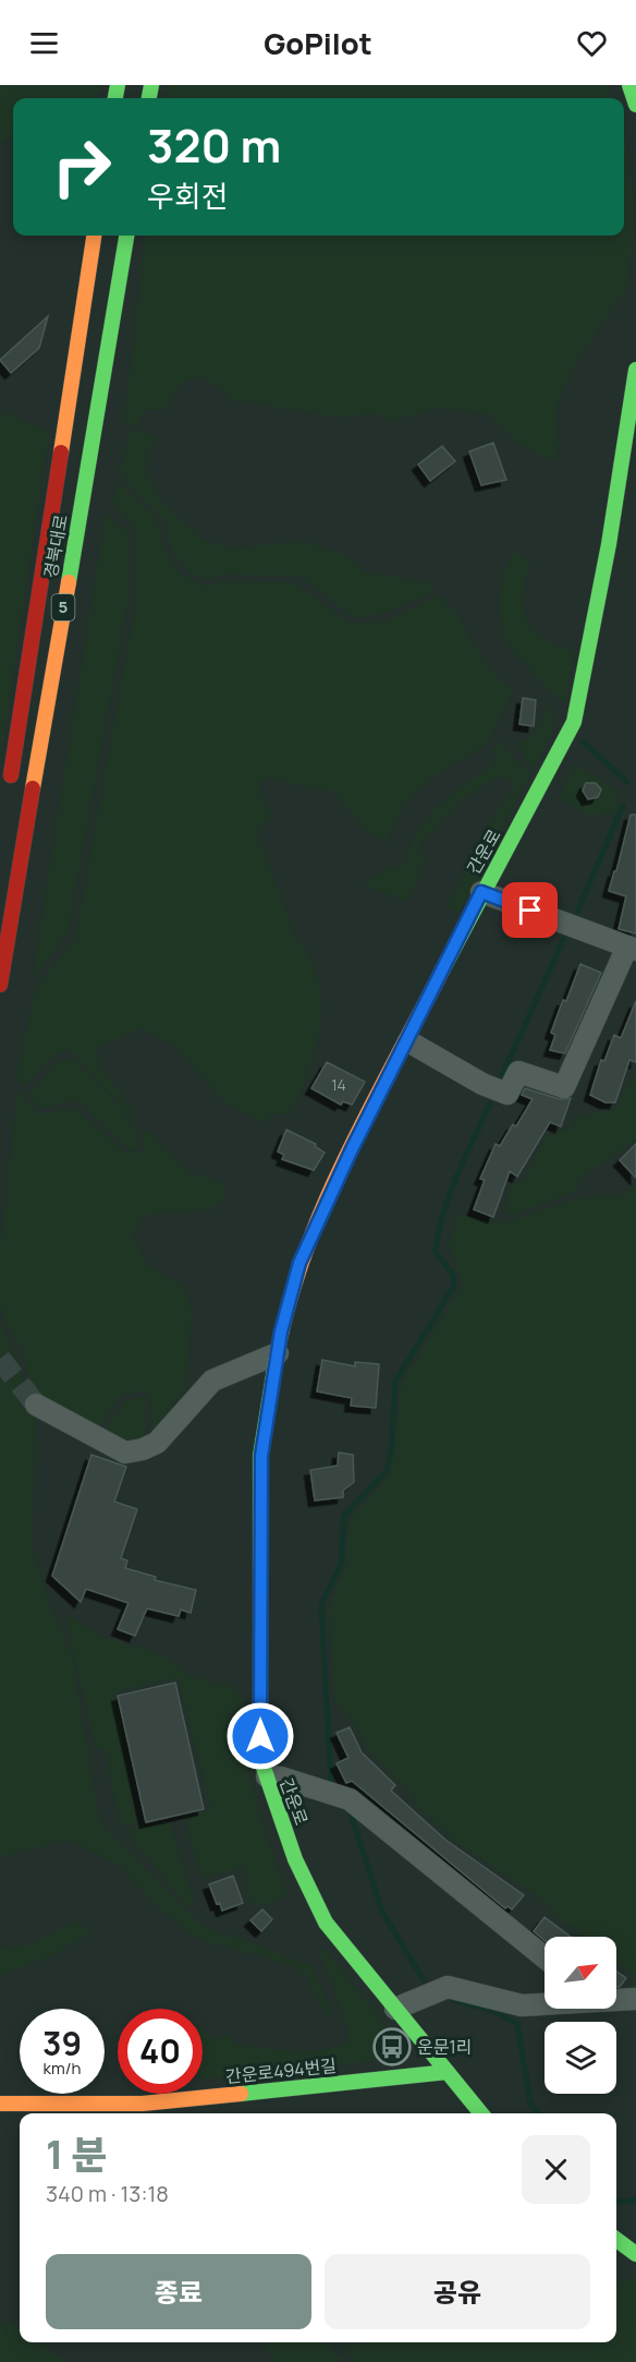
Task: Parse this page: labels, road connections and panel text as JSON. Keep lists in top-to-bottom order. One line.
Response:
{"streets":{"main road":["경북대로","5","간운로","간운로494번길"]},"crossings":[["간운로","간운로494번길"]],"places":{"bus stop":["운문1리"]},"house_numbers":["14"],"north":"top right","page":{"header":"GoPilot","turn":["320 m","우회전"],"speed":"39 km/h","limit":"40","heading":["1 분","340 m · 13:18"],"buttons":["종료","공유"]}}
